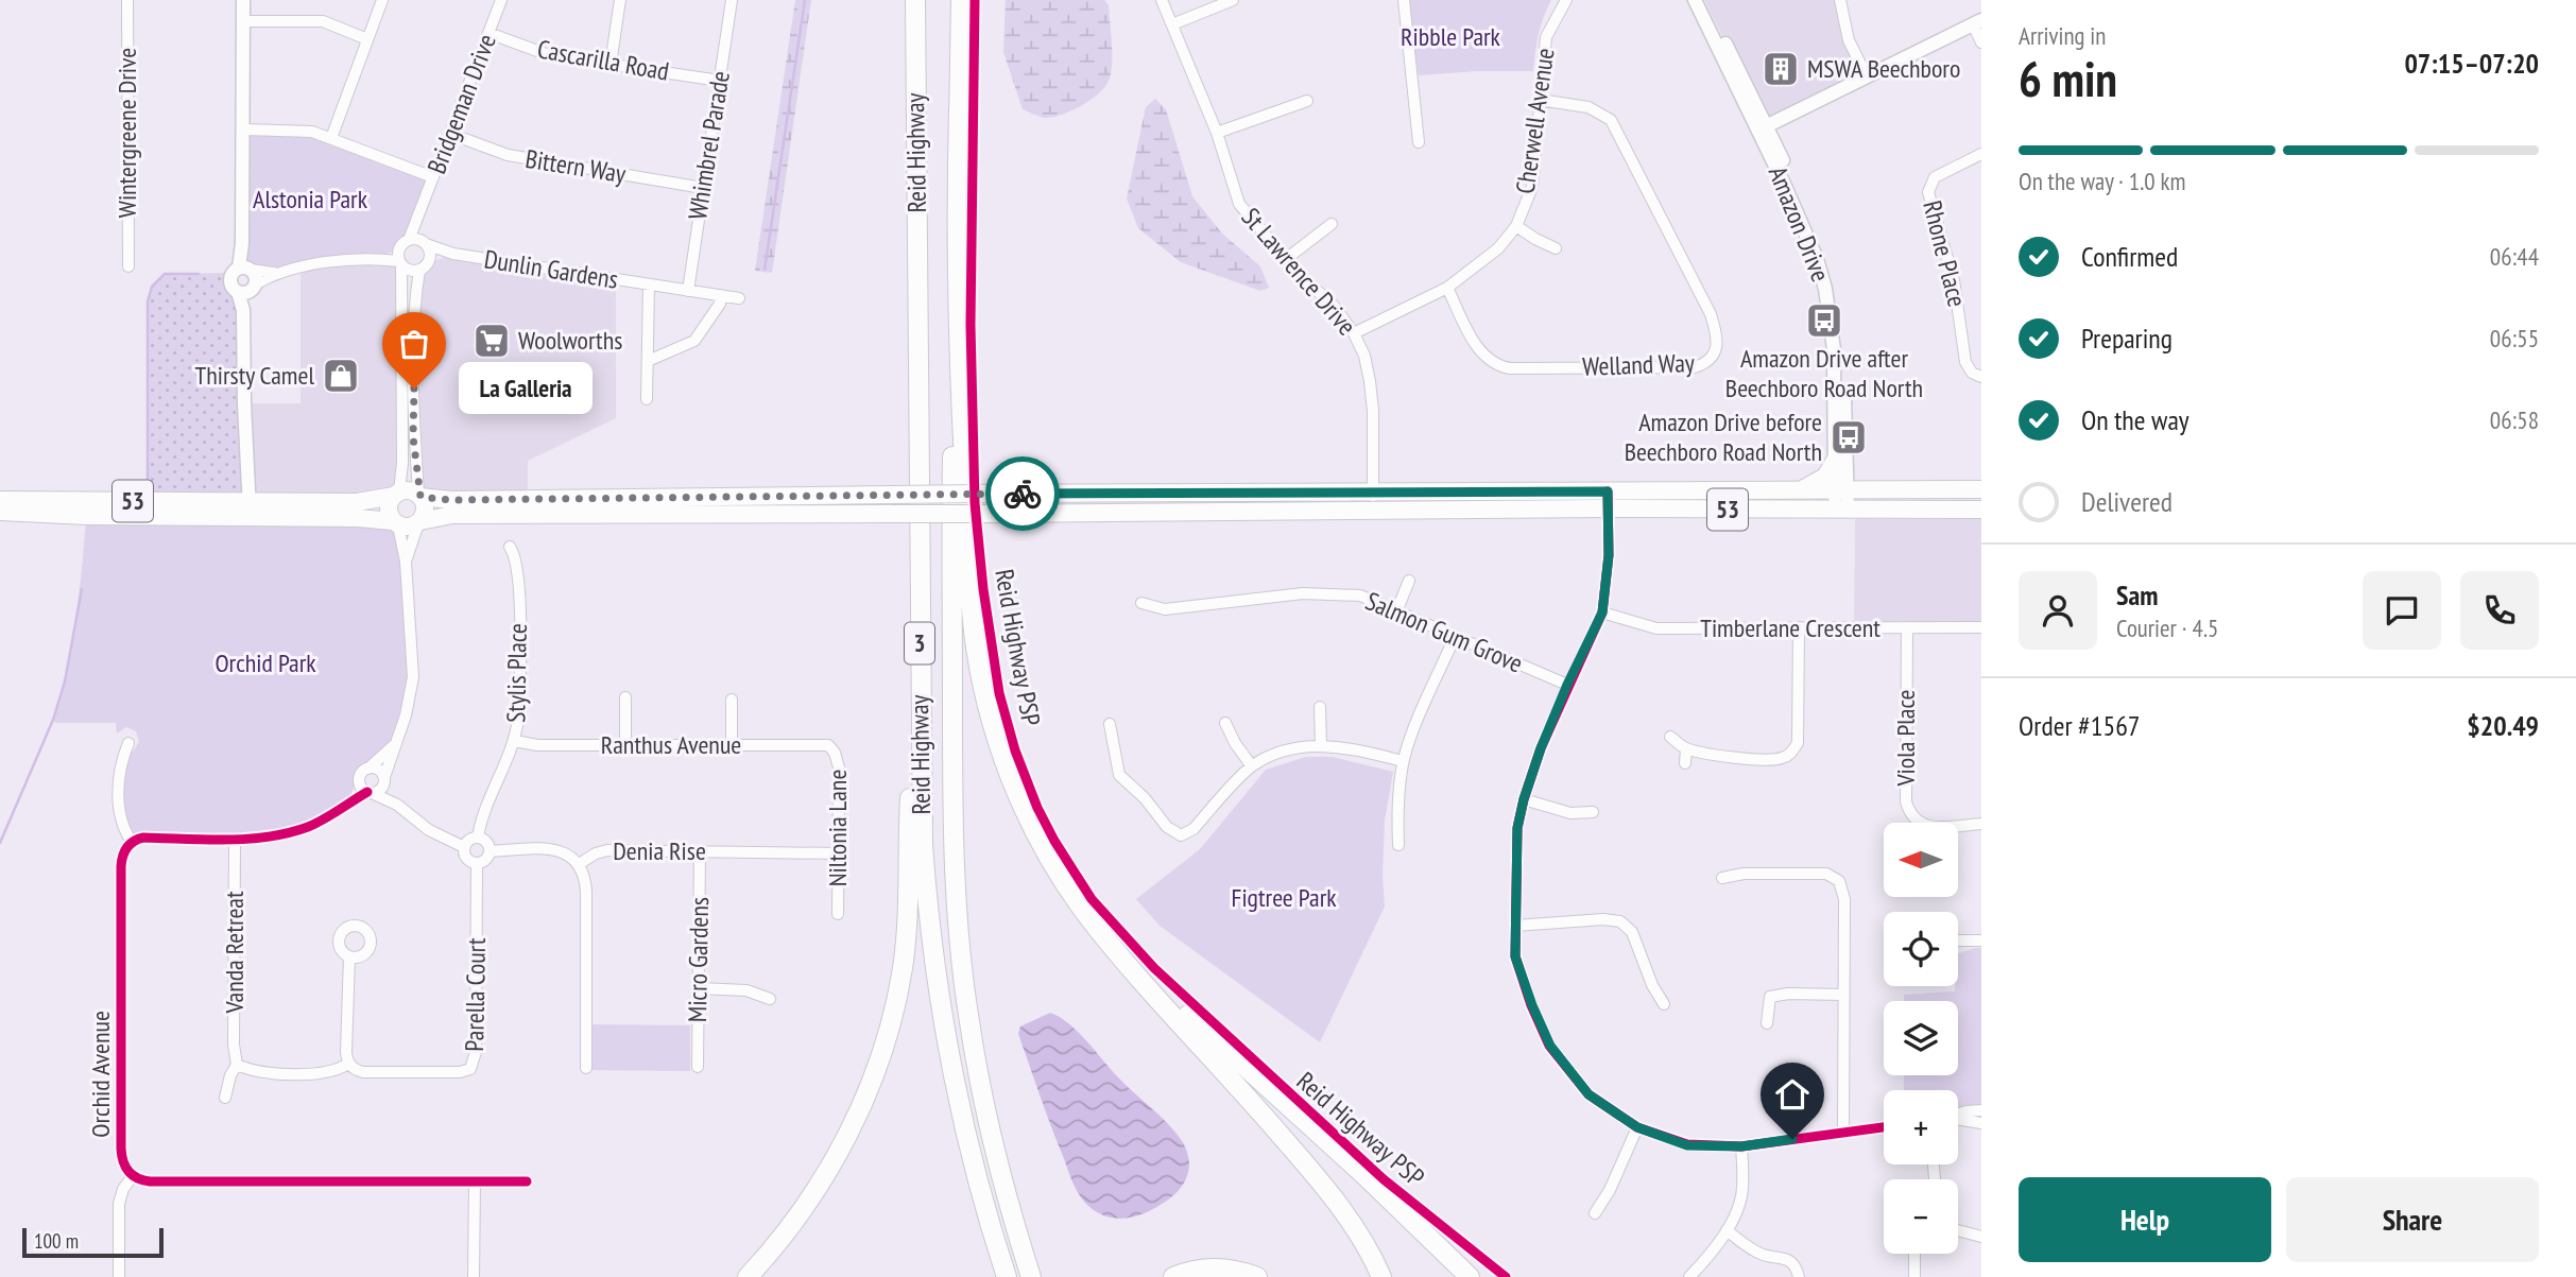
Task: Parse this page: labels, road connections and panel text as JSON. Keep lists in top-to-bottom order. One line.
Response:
{"streets":{"highway":["Reid Highway","3"],"main road":["53"],"street":["Cascarilla Road","Bridgeman Drive","Cherwell Avenue","Wintergreene Drive","Whimbrel Parade","Bittern Way","Amazon Drive","Rhone Place","Dunlin Gardens","St Lawrence Drive","Welland Way","Timberlane Crescent","Salmon Gum Grove","Stylis Place","Viola Place","Ranthus Avenue","Niltonia Lane","Denia Rise","Vanda Retreat","Micro Gardens","Parella Court","Orchid Avenue"],"cycle path":["Reid Highway PSP"]},"crossings":[["Cascarilla Road","Bridgeman Drive"],["Cascarilla Road","Whimbrel Parade"],["Bridgeman Drive","Bittern Way"],["Bridgeman Drive","Dunlin Gardens"],["Cherwell Avenue","St Lawrence Drive"],["Cherwell Avenue","Welland Way"],["Whimbrel Parade","Bittern Way"],["Whimbrel Parade","Dunlin Gardens"],["Amazon Drive","53"],["St Lawrence Drive","53"],["Timberlane Crescent","Viola Place"],["Stylis Place","Ranthus Avenue"],["Stylis Place","Denia Rise"],["Stylis Place","Parella Court"],["Ranthus Avenue","Niltonia Lane"],["Niltonia Lane","Denia Rise"],["Denia Rise","Micro Gardens"],["Denia Rise","Parella Court"]],"parks":["Ribble Park","Alstonia Park","Orchid Park","Figtree Park"],"places":{"building":["MSWA Beechboro"],"bus stop":["Amazon Drive after Beechboro Road North","Amazon Drive before Beechboro Road North"],"supermarket":["Woolworths"],"shop":["Thirsty Camel"],"other":["La Galleria"]},"scale_bar":"100 m","north":"left","page":{"heading":["6 min","Arriving in","07:15–07:20"],"panel":["Sam","Courier · 4.5","Order #1567","$20.49"],"bar":"On the way · 1.0 km","list":[["Confirmed","06:44"],["Preparing","06:55"],["On the way","06:58"],"Delivered"],"bubble":"La Galleria","map_buttons":["+","−"],"buttons":["Help","Share"],"scale":"100 m"}}
